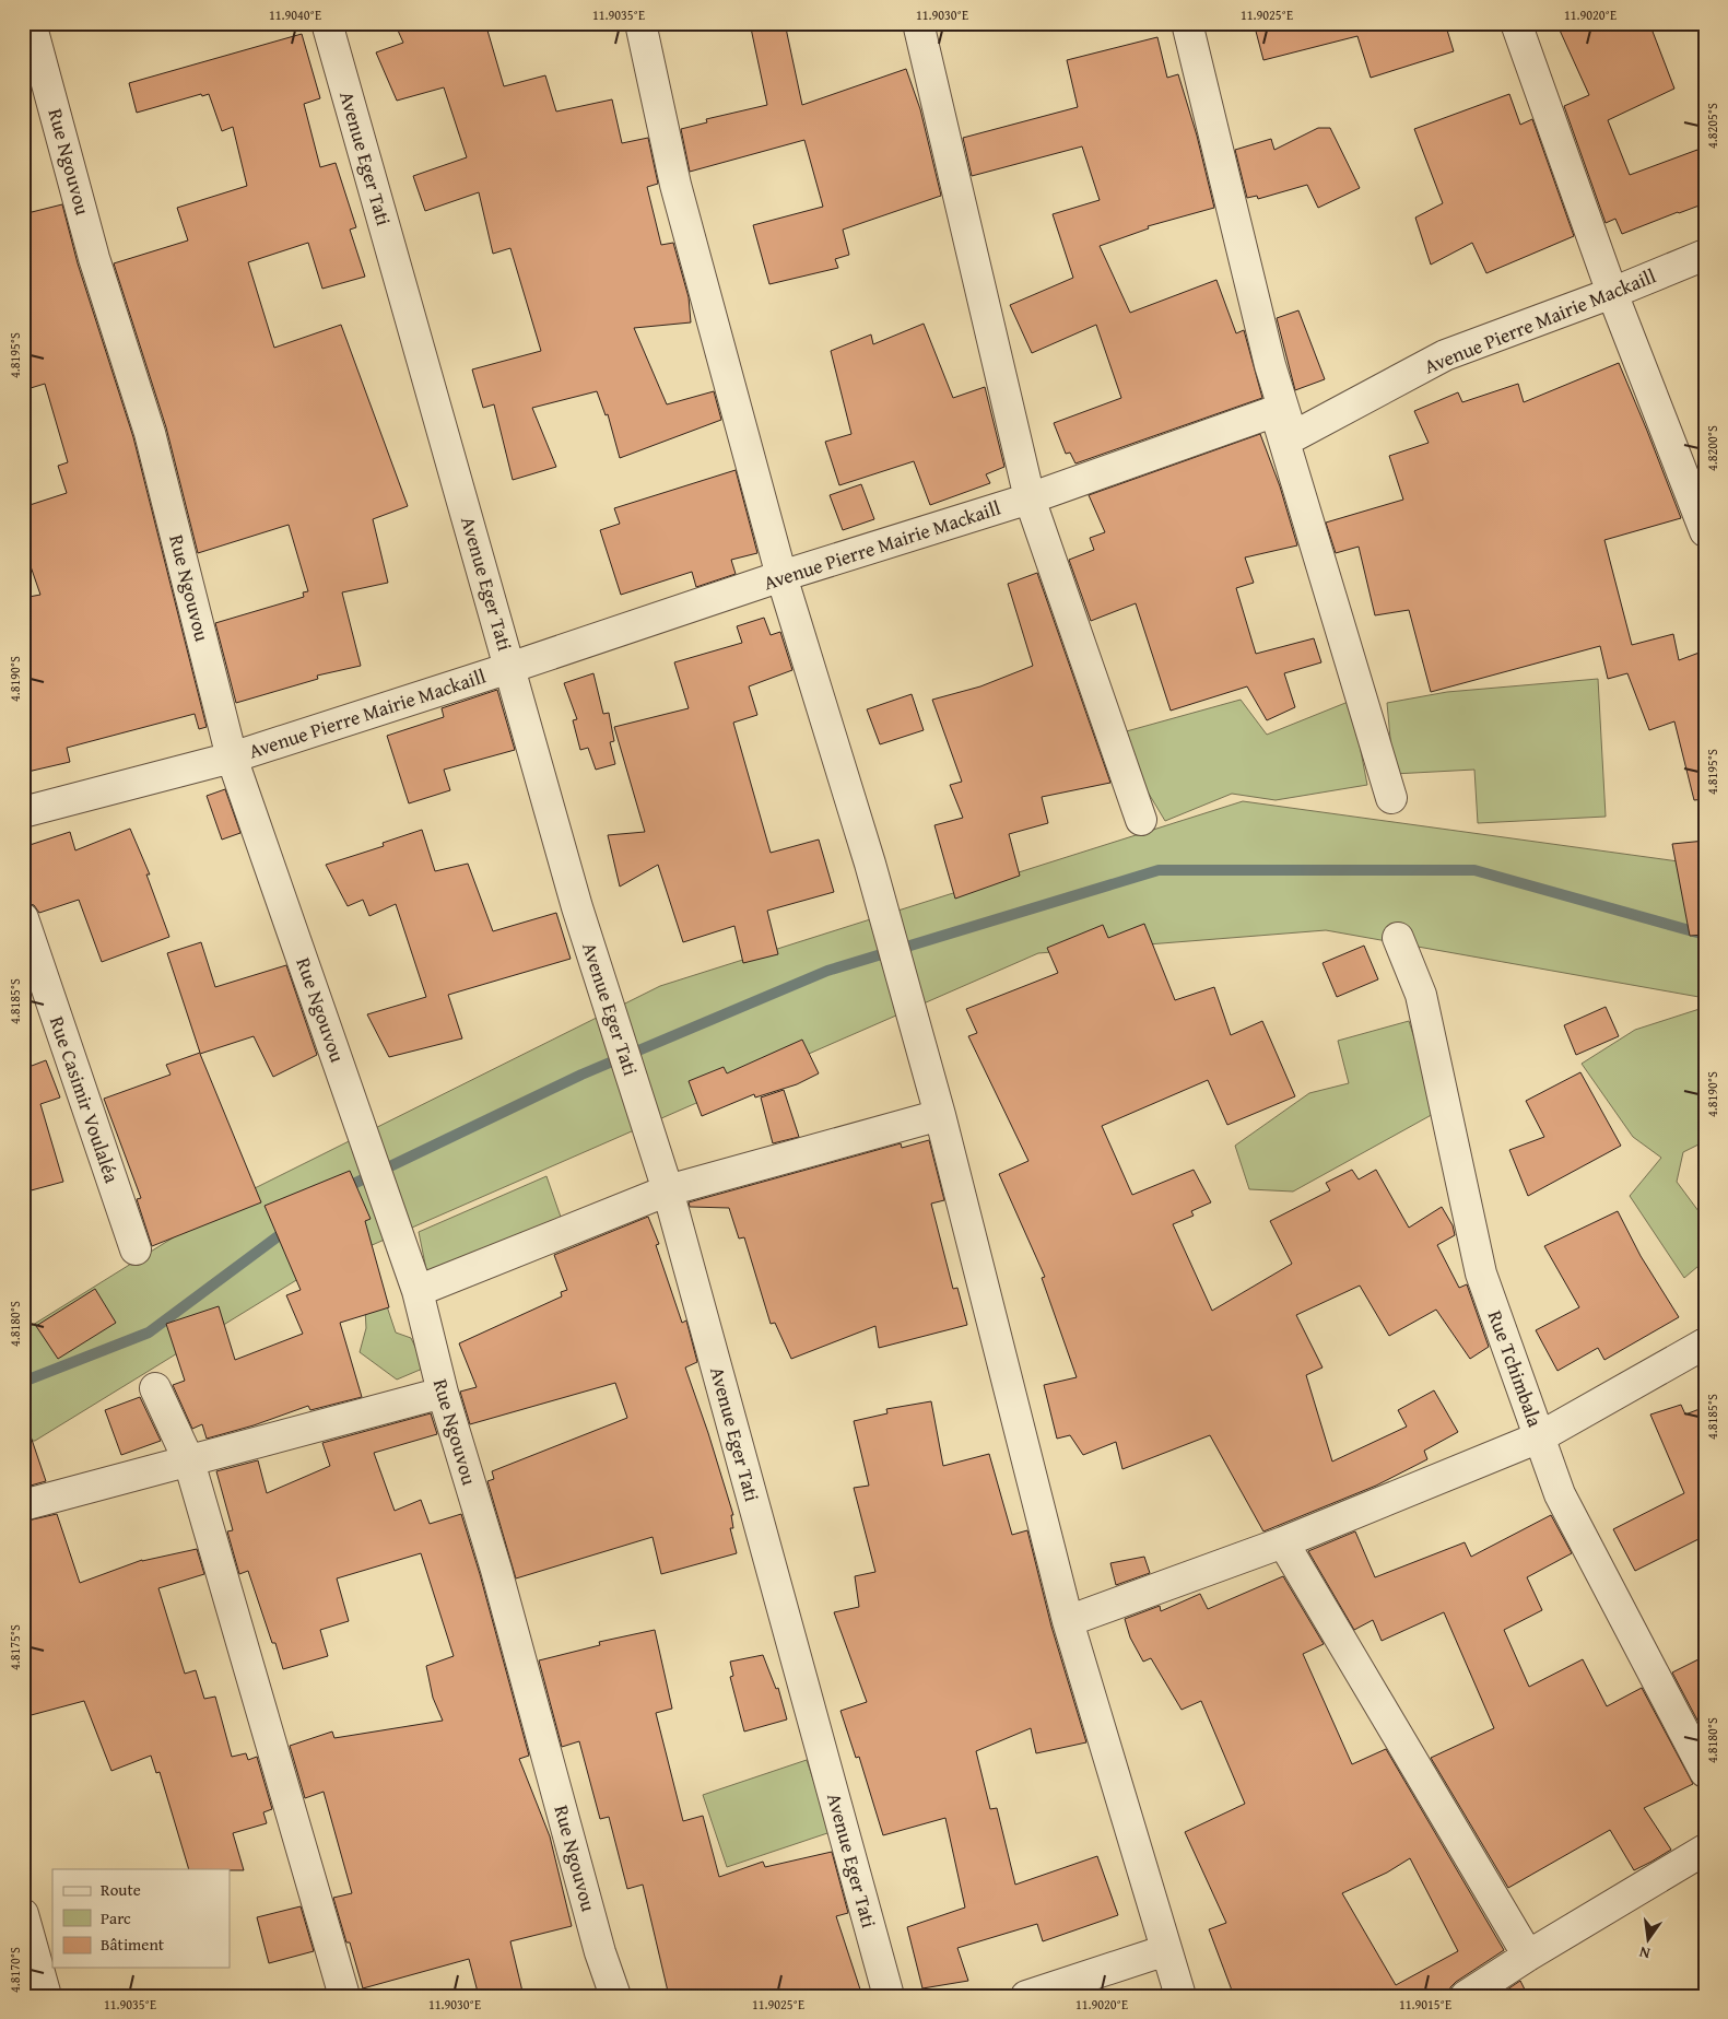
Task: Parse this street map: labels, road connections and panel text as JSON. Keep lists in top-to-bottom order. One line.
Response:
{"streets":{"street":["Avenue Eger Tati","Rue Ngouvou","Avenue Pierre Mairie Mackaill","Rue Casimir Voulaléa","Rue Tchimbala"]},"crossings":[["Avenue Eger Tati","Avenue Pierre Mairie Mackaill"],["Rue Ngouvou","Avenue Pierre Mairie Mackaill"]],"legend":["Route","Parc","Bâtiment"],"north":"bottom","coordinates":["11.9040°E","11.9035°E","11.9030°E","11.9025°E","11.9020°E","4.8205°S","4.8195°S","4.8200°S","4.8190°S","4.8185°S","4.8180°S","4.8175°S","4.8170°S","11.9015°E"]}
